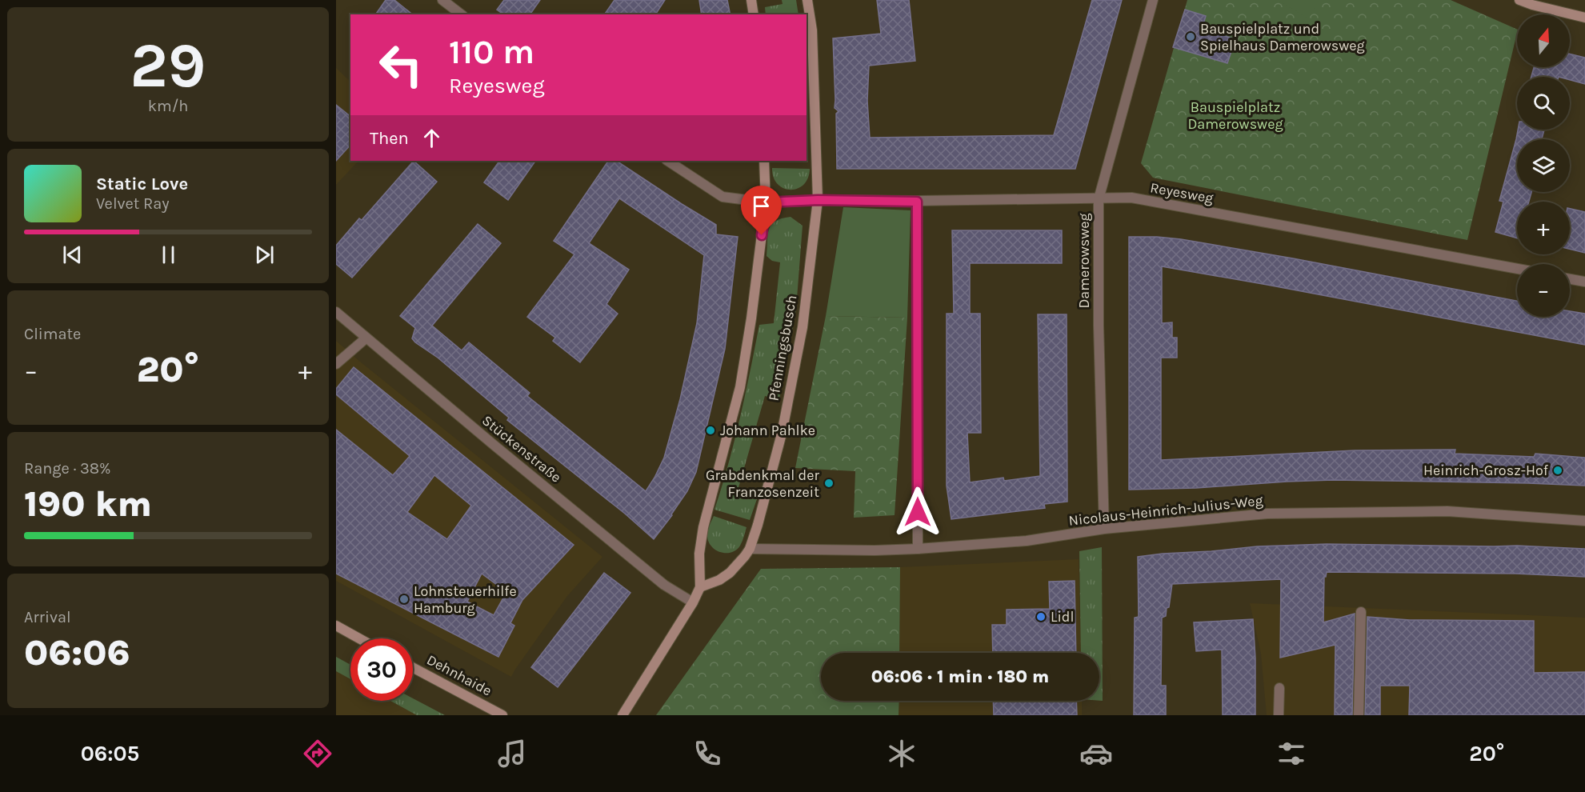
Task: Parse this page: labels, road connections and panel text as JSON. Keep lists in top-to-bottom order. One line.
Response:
{"streets":{"street":["Reyesweg","Damerowsweg","Pfenningsbusch","Stückenstraße","Nicolaus-Heinrich-Julius-Weg","Dehnhaide"]},"crossings":[["Reyesweg","Damerowsweg"],["Reyesweg","Pfenningsbusch"],["Damerowsweg","Nicolaus-Heinrich-Julius-Weg"],["Pfenningsbusch","Nicolaus-Heinrich-Julius-Weg"]],"parks":["Bauspielplatz Damerowsweg"],"places":["Bauspielplatz und Spielhaus Damerowsweg","Johann Pahlke","Heinrich-Grosz-Hof","Grabdenkmal der Franzosenzeit","Lohnsteuerhilfe Hamburg","Lidl"],"north":"top","page":{"tile":[["29","km/h"],"Climate",["Range · 38%","190 km"],["Arrival","06:06"]],"map_buttons":["+","−"],"turn":["110 m","Reyesweg"],"then":"Then","song":["Static Love","Velvet Ray"],"heat":["−","20°","+"],"limit":"30","trip":"06:06 · 1 min · 180 m","tabs":["06:05","20°"]}}
